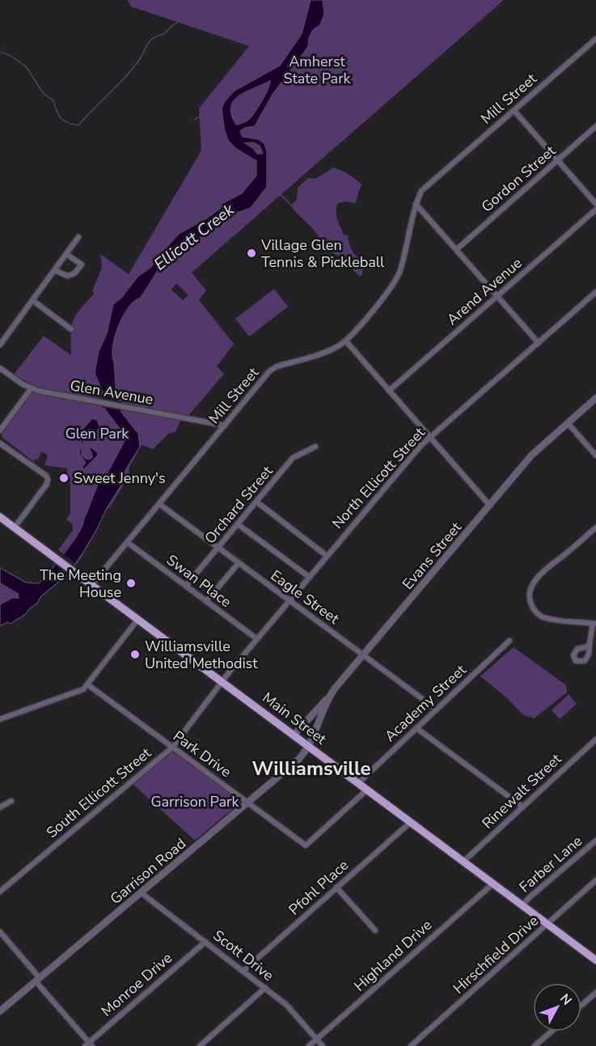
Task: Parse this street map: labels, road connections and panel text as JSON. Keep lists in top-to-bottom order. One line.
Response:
{"streets":{"main road":["Main Street"],"street":["Mill Street","Gordon Street","Arend Avenue","Glen Avenue","North Ellicott Street","Orchard Street","Evans Street","Swan Place","Eagle Street","Academy Street","Park Drive","Rinewalt Street","South Ellicott Street","Farber Lane","Garrison Road","Pfohl Place","Hirschfield Drive","Scott Drive","Highland Drive","Monroe Drive"]},"crossings":[["Mill Street","Glen Avenue"],["Mill Street","Swan Place"],["Mill Street","Eagle Street"],["Mill Street","Main Street"],["North Ellicott Street","Swan Place"],["North Ellicott Street","Eagle Street"],["North Ellicott Street","Main Street"],["North Ellicott Street","South Ellicott Street"],["Orchard Street","Swan Place"],["Orchard Street","Eagle Street"],["Evans Street","Eagle Street"],["Evans Street","Main Street"],["Evans Street","Garrison Road"],["Eagle Street","Academy Street"],["Academy Street","Main Street"],["Main Street","Park Drive"],["Main Street","Rinewalt Street"],["Main Street","South Ellicott Street"],["Main Street","Farber Lane"],["Main Street","Garrison Road"],["Main Street","Pfohl Place"],["Main Street","Hirschfield Drive"],["Main Street","Highland Drive"],["Park Drive","South Ellicott Street"],["Park Drive","Garrison Road"],["Garrison Road","Scott Drive"],["Pfohl Place","Scott Drive"],["Scott Drive","Highland Drive"],["Scott Drive","Monroe Drive"]],"districts":["Williamsville"],"water":["Ellicott Creek"],"parks":["Amherst State Park","Glen Park","Garrison Park"],"places":["Village Glen Tennis & Pickleball","Sweet Jenny's","The Meeting House","Williamsville United Methodist"],"north":"top right"}
